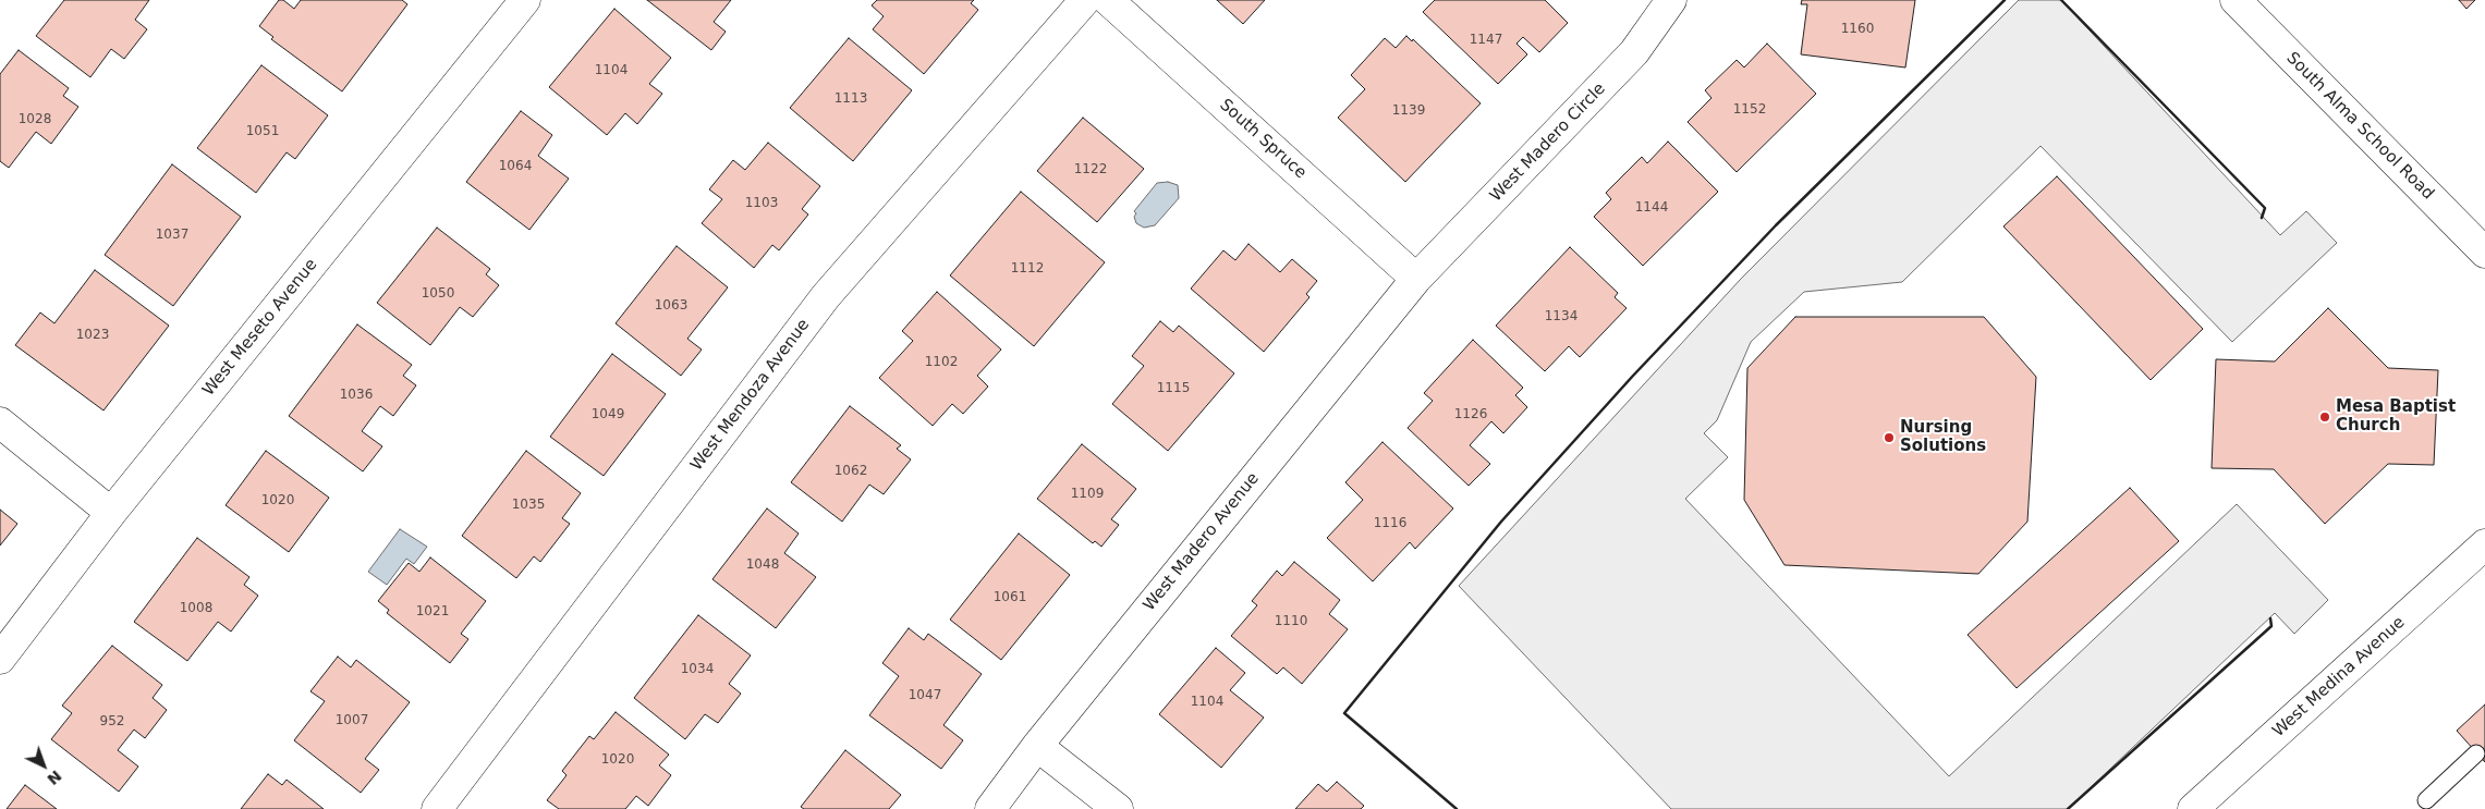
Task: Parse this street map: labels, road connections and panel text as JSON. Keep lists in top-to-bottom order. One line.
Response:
{"streets":{"street":["South Alma School Road","South Spruce","West Madero Circle","West Meseto Avenue","West Mendoza Avenue","West Madero Avenue","West Medina Avenue"]},"crossings":[["South Spruce","West Madero Circle"],["South Spruce","West Madero Avenue"],["West Madero Circle","West Madero Avenue"]],"places":["Mesa Baptist Church","Nursing Solutions"],"house_numbers":["1160","1147","1104","1113","1152","1139","1028","1051","1064","1122","1103","1144","1037","1112","1050","1063","1134","1023","1102","1115","1036","1049","1126","1062","1109","1020","1035","1116","1048","1061","1008","1021","1110","1034","1047","1104","1007","952","1020"],"north":"bottom right"}
